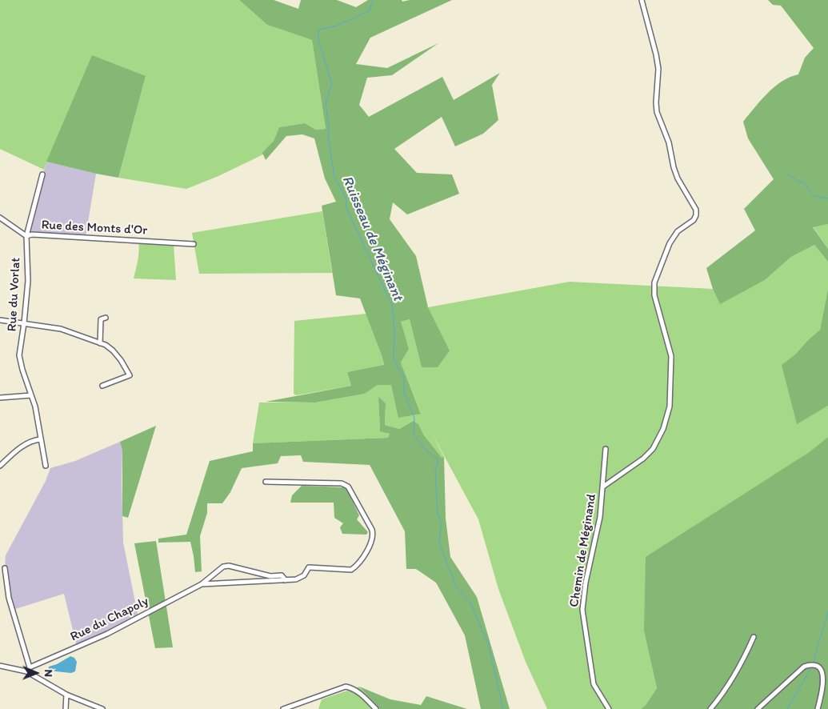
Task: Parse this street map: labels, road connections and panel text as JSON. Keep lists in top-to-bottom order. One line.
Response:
{"streets":{"street":["Rue des Monts d'Or","Rue du Vorlat","Chemin de Méginand","Rue du Chapoly"]},"crossings":[["Rue des Monts d'Or","Rue du Vorlat"]],"water":["Ruisseau de Méginant"],"north":"right"}
